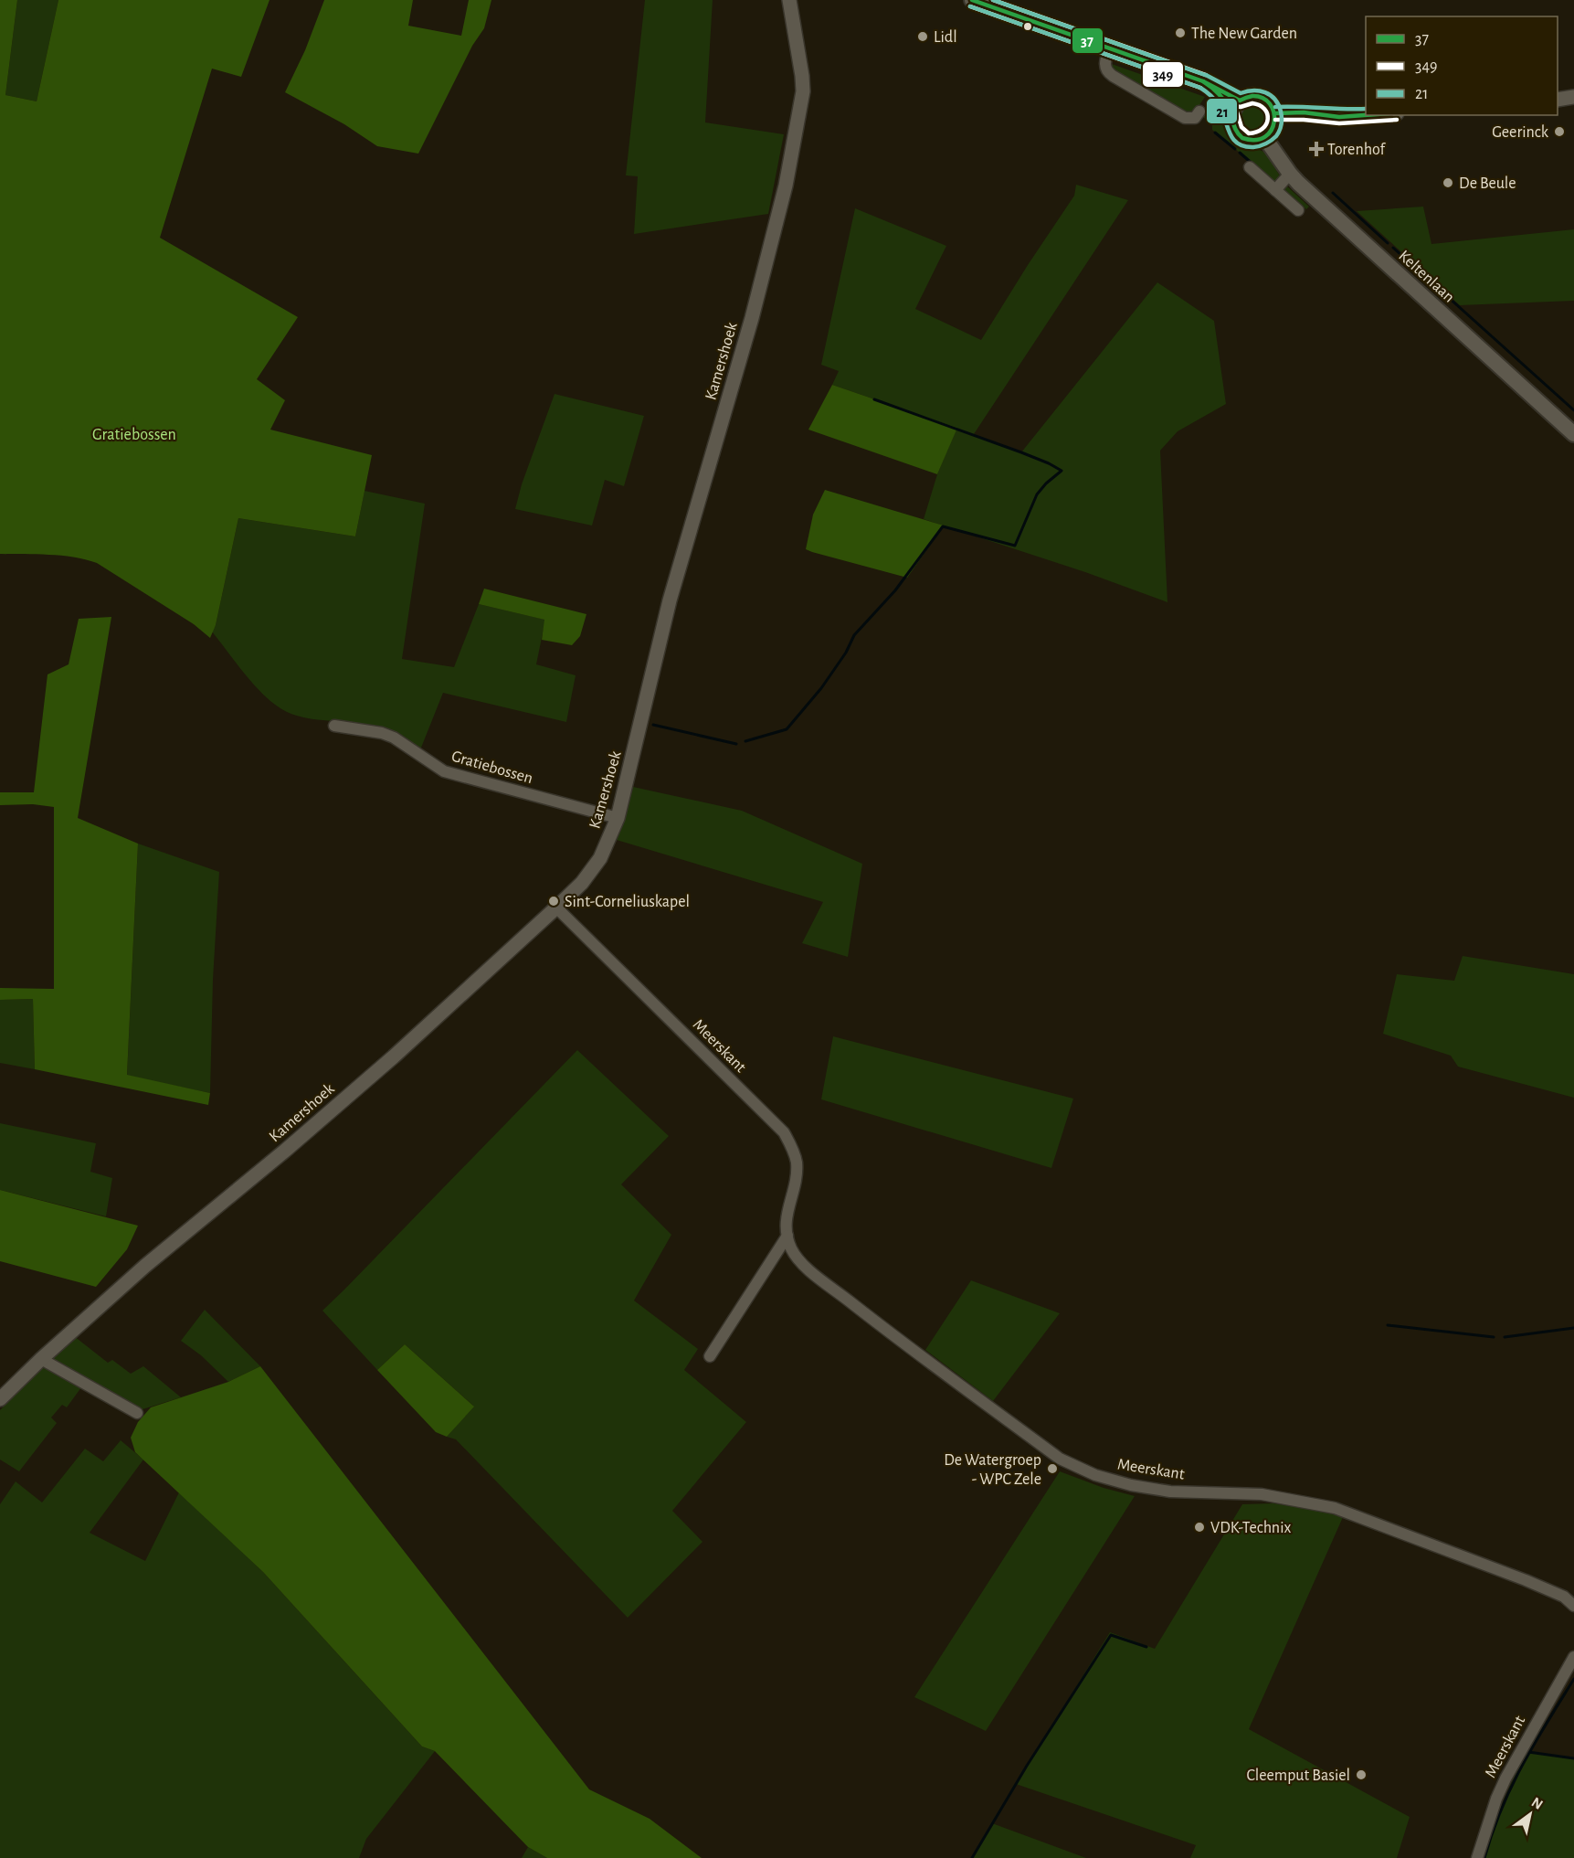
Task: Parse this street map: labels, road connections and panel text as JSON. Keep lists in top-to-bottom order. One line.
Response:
{"streets":{"main road":["Keltenlaan"],"street":["Kamershoek","Gratiebossen","Meerskant"]},"crossings":[["Kamershoek","Gratiebossen"],["Kamershoek","Meerskant"]],"parks":["Gratiebossen"],"places":{"other":["The New Garden","Lidl","Geerinck","De Beule","Sint-Corneliuskapel","De Watergroep - WPC Zele","VDK-Technix","Cleemput Basiel"],"health":["Torenhof"]},"lines":["transit line 37","transit line 349","transit line 21"],"legend":["37","349","21"],"north":"top right"}
